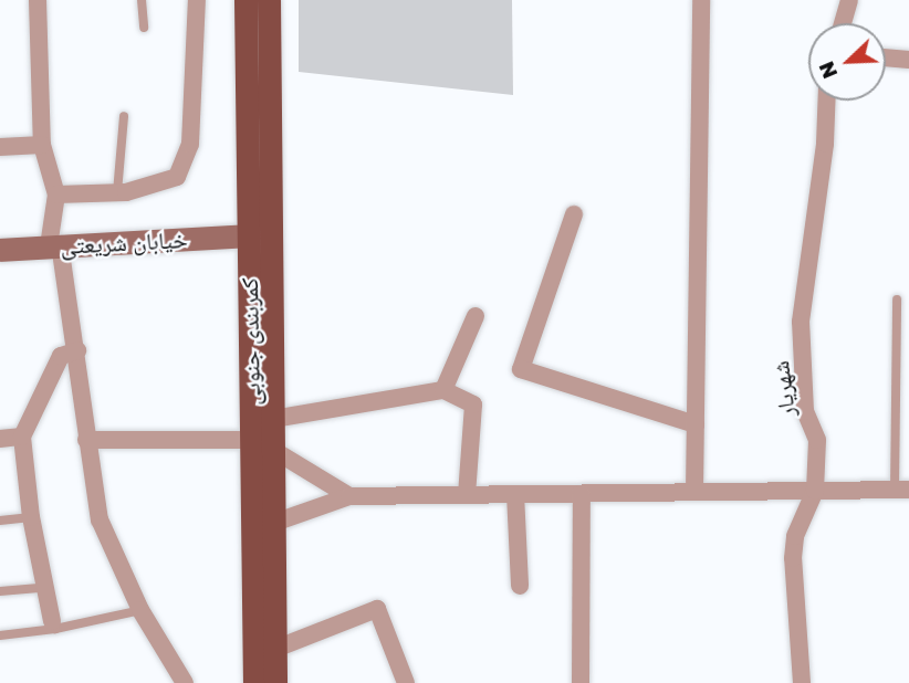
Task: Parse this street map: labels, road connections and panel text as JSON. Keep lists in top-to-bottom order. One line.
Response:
{"streets":{"main road":["خیابان شریعتی","کمربندی جنوبی"],"street":["شهریار"]},"crossings":[["خیابان شریعتی","کمربندی جنوبی"]],"north":"bottom left"}
